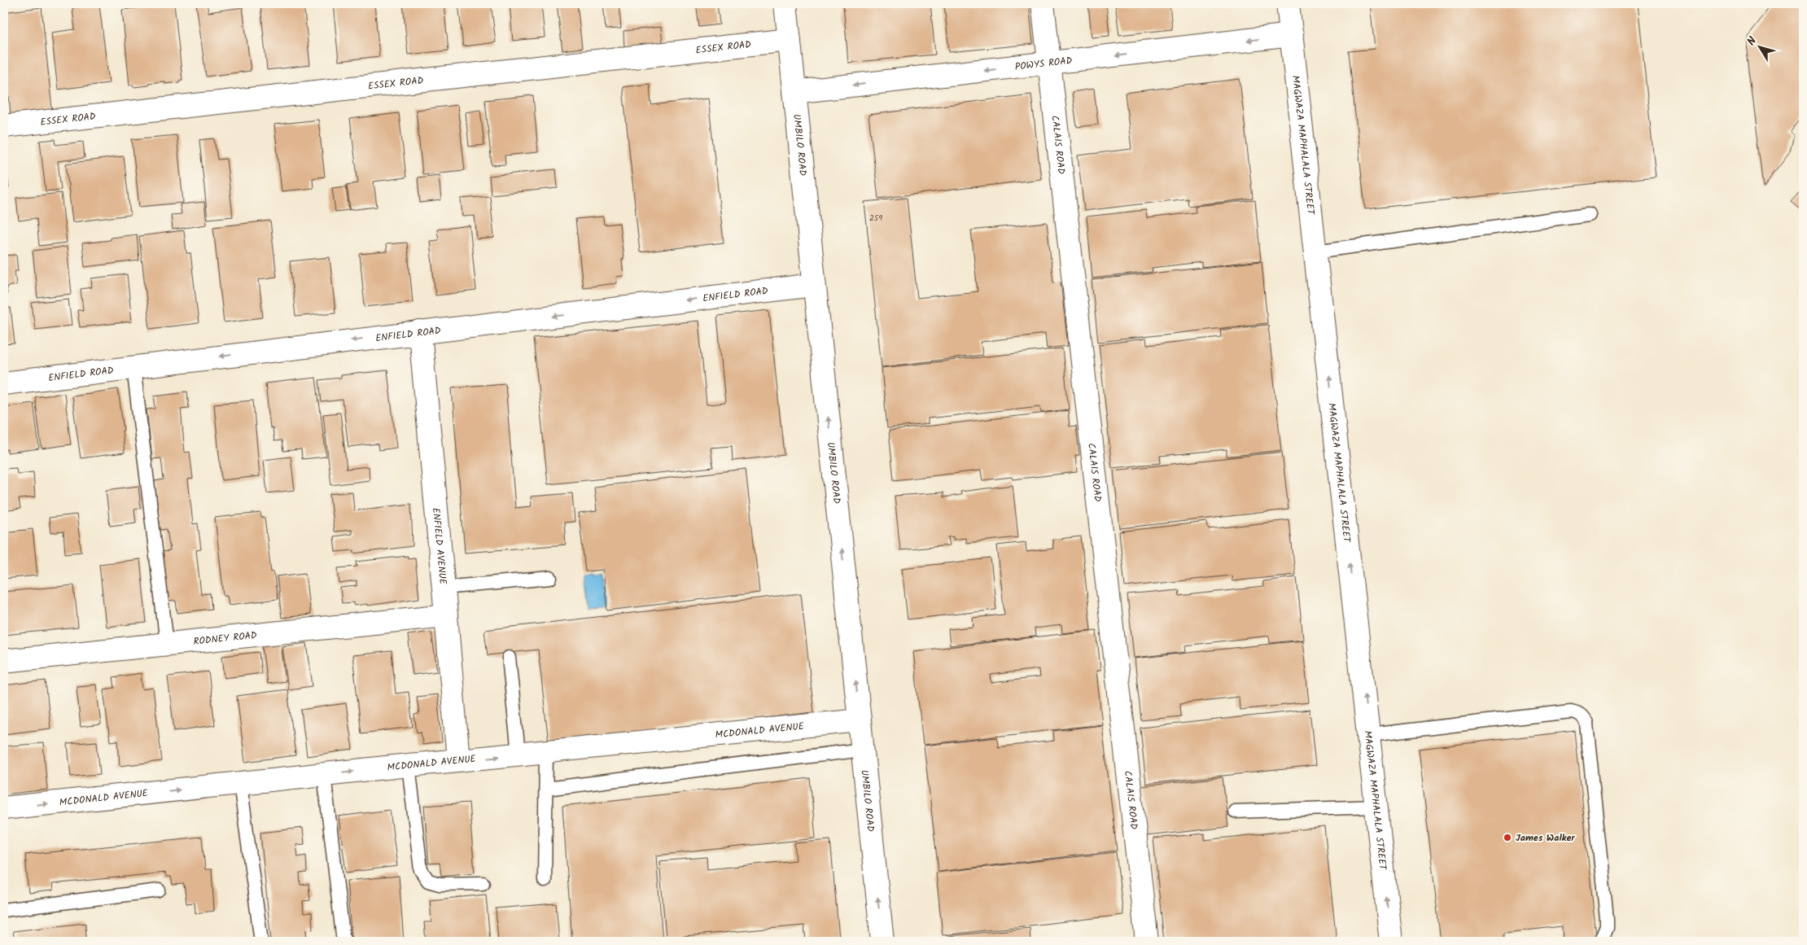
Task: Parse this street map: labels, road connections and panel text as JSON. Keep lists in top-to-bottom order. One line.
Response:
{"streets":{"street":["ESSEX ROAD","POWYS ROAD","UMBILO ROAD","CALAIS ROAD","MAGWAZA MAPHALALA STREET","ENFIELD ROAD","ENFIELD AVENUE","RODNEY ROAD","MCDONALD AVENUE"]},"crossings":[["ESSEX ROAD","UMBILO ROAD"],["POWYS ROAD","UMBILO ROAD"],["POWYS ROAD","CALAIS ROAD"],["POWYS ROAD","MAGWAZA MAPHALALA STREET"],["UMBILO ROAD","ENFIELD ROAD"],["UMBILO ROAD","MCDONALD AVENUE"],["ENFIELD ROAD","ENFIELD AVENUE"],["ENFIELD AVENUE","RODNEY ROAD"],["ENFIELD AVENUE","MCDONALD AVENUE"]],"one_way":["POWYS ROAD","UMBILO ROAD","MAGWAZA MAPHALALA STREET","ENFIELD ROAD","MCDONALD AVENUE"],"places":["James Walker"],"house_numbers":["259"],"north":"top left"}
